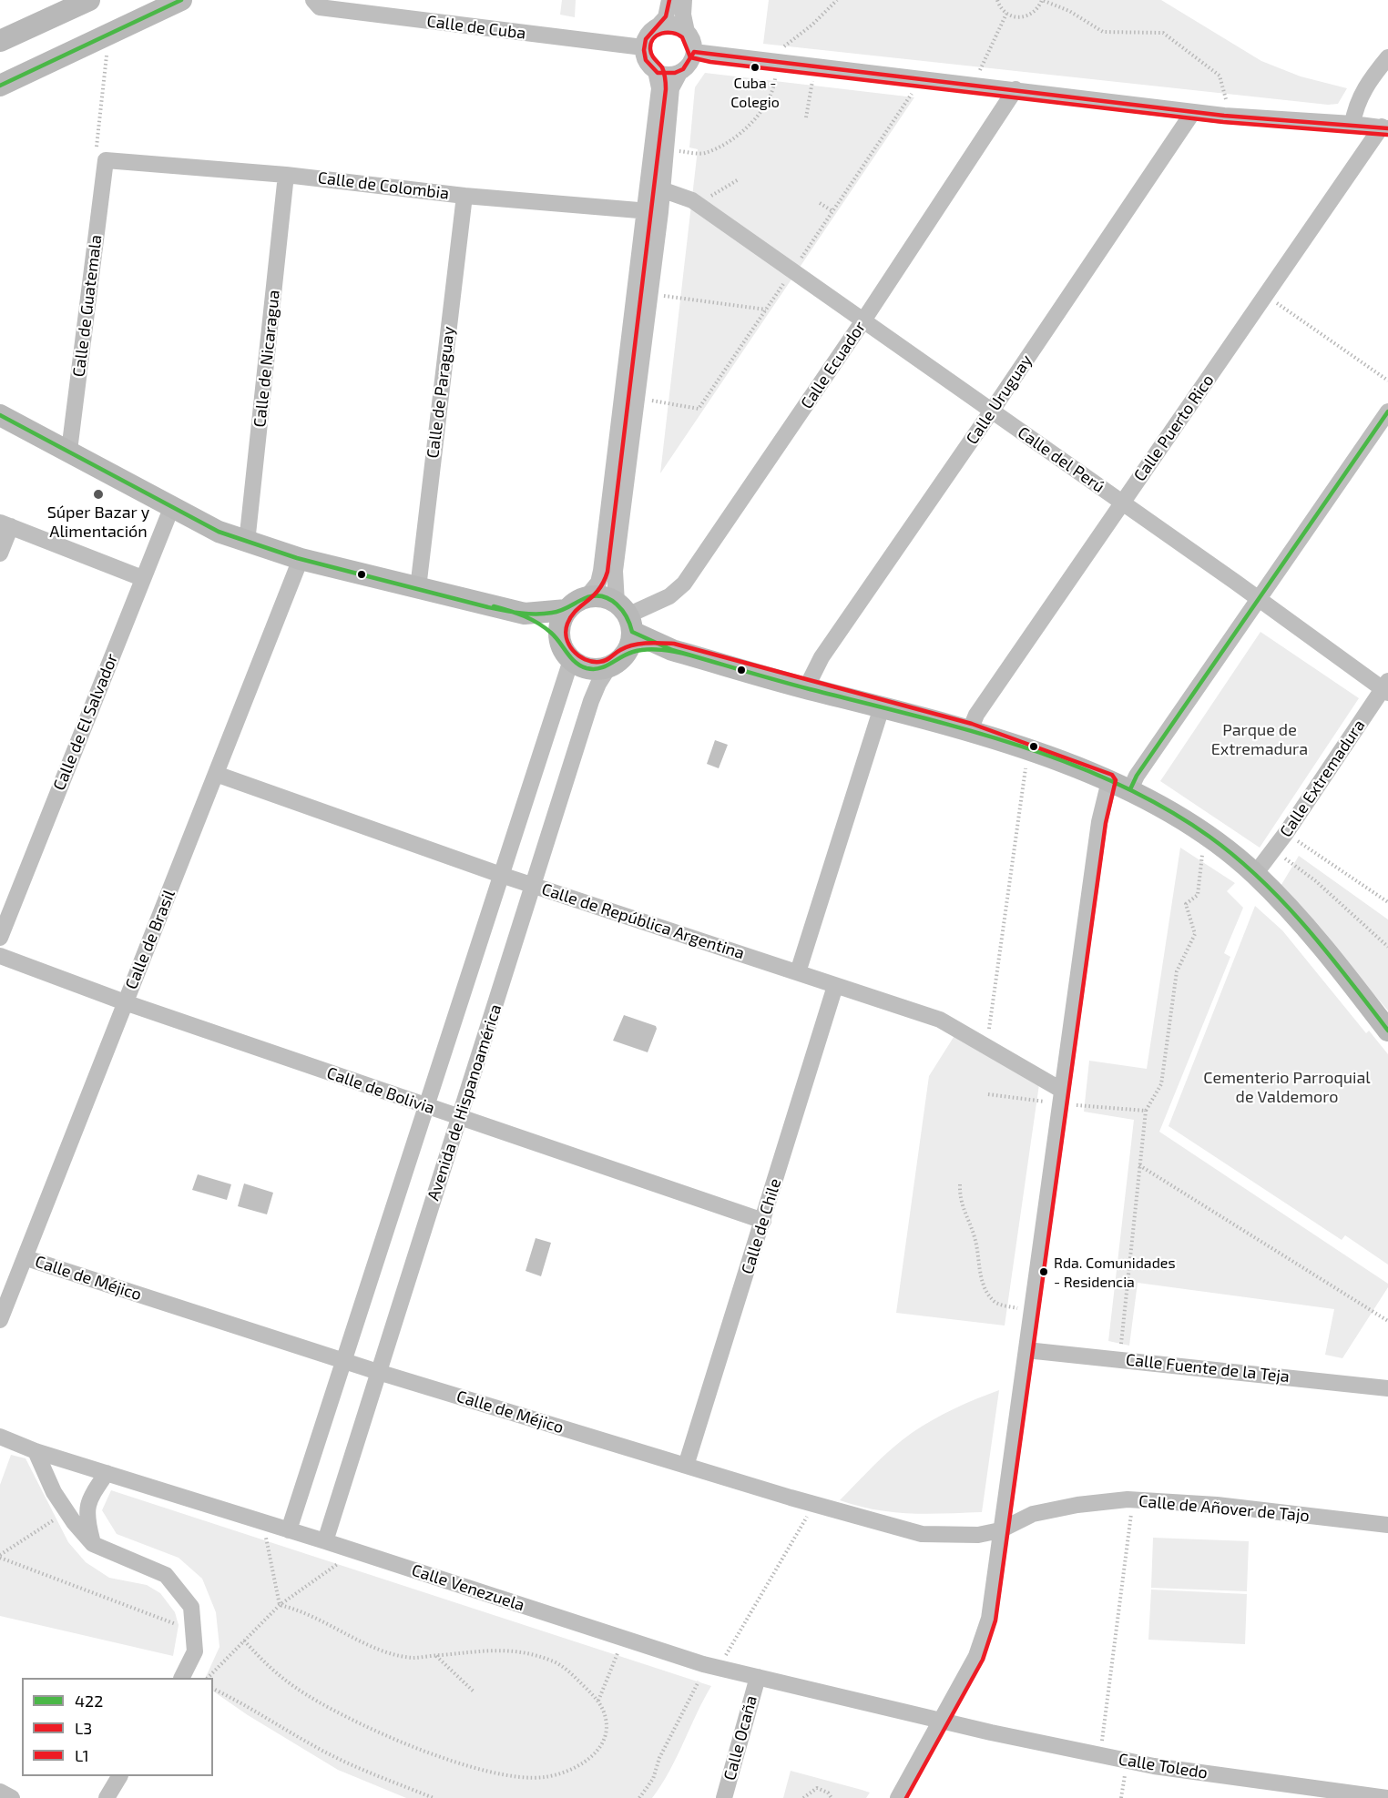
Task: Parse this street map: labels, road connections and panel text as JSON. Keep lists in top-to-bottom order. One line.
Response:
{"streets":{"street":["Calle de Cuba","Calle de Colombia","Calle de Guatemala","Calle de Nicaragua","Calle Ecuador","Calle de Paraguay","Calle Uruguay","Calle Puerto Rico","Calle del Perú","Calle de El Salvador","Calle Extremadura","Calle de República Argentina","Calle de Brasil","Calle de Bolivia","Avenida de Hispanoamérica","Calle de Chile","Calle de Méjico","Calle Fuente de la Teja","Calle de Añover de Tajo","Calle Venezuela","Calle Ocaña","Calle Toledo"]},"crossings":[["Calle de Colombia","Calle de Guatemala"],["Calle de Colombia","Calle de Nicaragua"],["Calle de Colombia","Calle de Paraguay"],["Calle Ecuador","Calle del Perú"],["Calle Ecuador","Avenida de Hispanoamérica"],["Calle Uruguay","Calle del Perú"],["Calle Puerto Rico","Calle del Perú"],["Calle del Perú","Calle Extremadura"],["Calle de República Argentina","Calle de Brasil"],["Calle de República Argentina","Avenida de Hispanoamérica"],["Calle de República Argentina","Calle de Chile"],["Calle de Brasil","Calle de Bolivia"],["Calle de Brasil","Calle de Méjico"],["Calle de Bolivia","Avenida de Hispanoamérica"],["Calle de Bolivia","Calle de Chile"],["Avenida de Hispanoamérica","Calle de Méjico"],["Avenida de Hispanoamérica","Calle Venezuela"],["Calle de Chile","Calle de Méjico"],["Calle de Méjico","Calle de Añover de Tajo"],["Calle Venezuela","Calle Ocaña"],["Calle Venezuela","Calle Toledo"]],"parks":["Parque de Extremadura","Cementerio Parroquial de Valdemoro"],"places":["Cuba - Colegio","Súper Bazar y Alimentación","Rda. Comunidades - Residencia"],"lines":["transit line 422","transit line L1","transit line L3"],"legend":["422","L3","L1"]}
